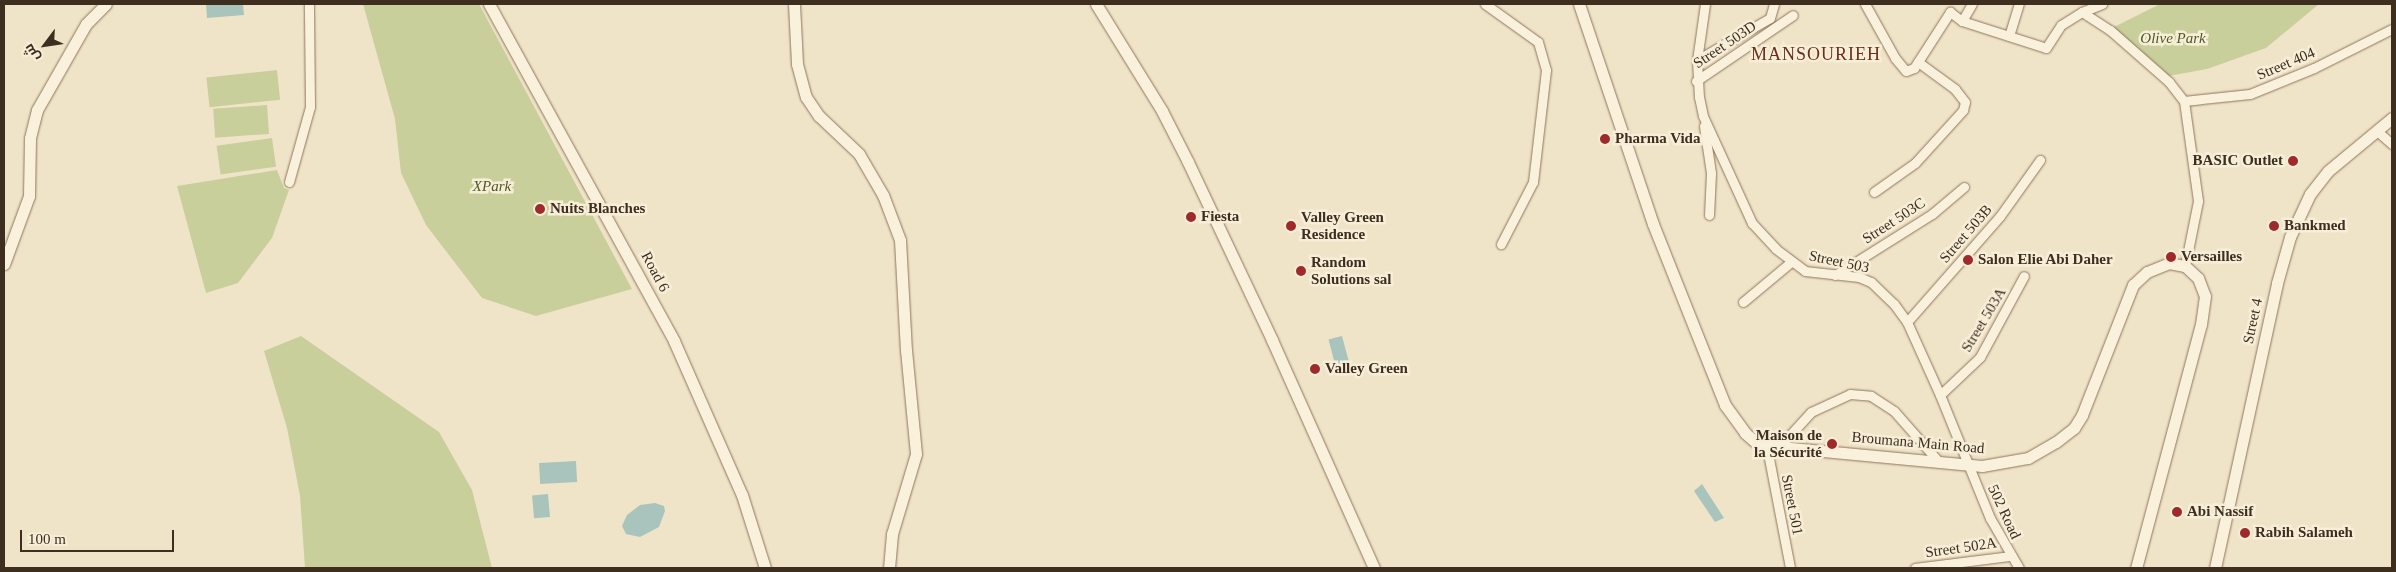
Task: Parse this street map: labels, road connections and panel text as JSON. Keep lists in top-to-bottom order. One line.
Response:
{"streets":{"street":["Street 503D","Street 404","Street 503C","Street 503B","Street 503","Road 6","Street 503A","Street 4","Broumana Main Road","Street 501","502 Road","Street 502A"]},"crossings":[["Street 503D","Street 503"],["Street 503C","Street 503"],["Street 503B","Street 503"],["Street 503","Street 503A"],["Street 503","Broumana Main Road"],["Street 503","502 Road"],["Broumana Main Road","Street 501"],["Broumana Main Road","502 Road"],["502 Road","Street 502A"]],"districts":["MANSOURIEH"],"parks":["Olive Park","XPark"],"places":["Pharma Vida","BASIC Outlet","Nuits Blanches","Fiesta","Valley Green Residence","Bankmed","Versailles","Salon Elie Abi Daher","Random Solutions sal","Valley Green","Maison de la Sécurité","Abi Nassif","Rabih Salameh"],"scale_bar":"100 m","north":"bottom left"}
